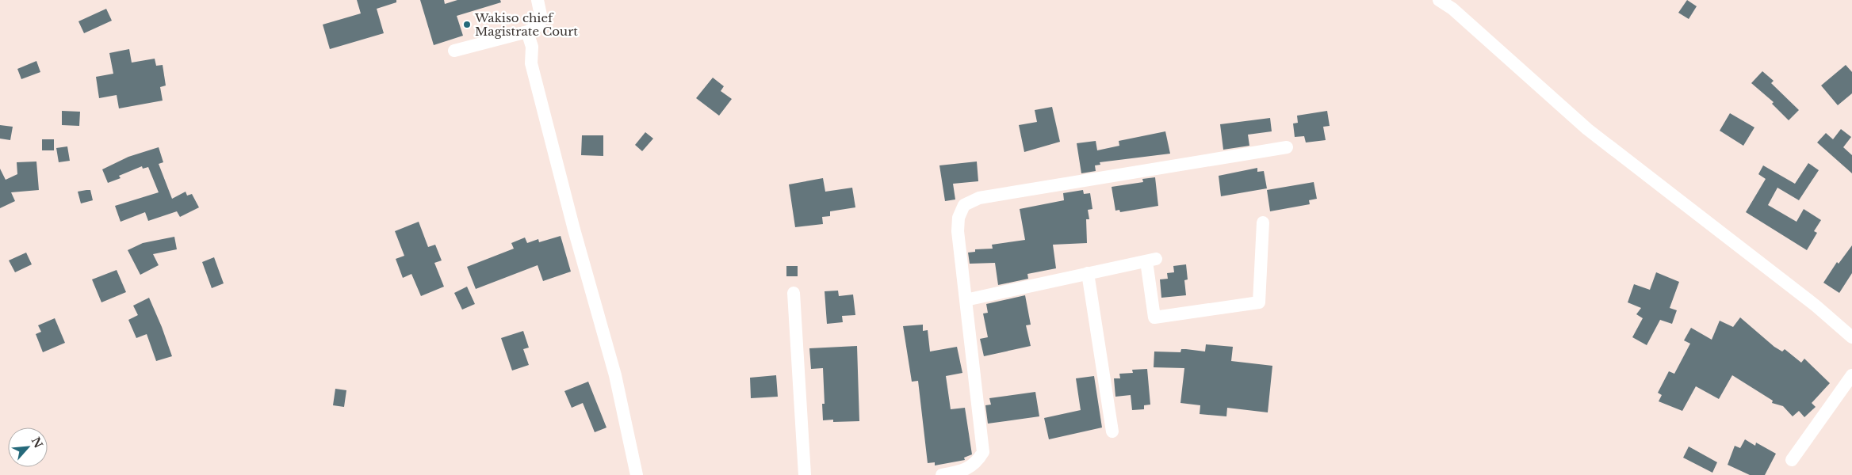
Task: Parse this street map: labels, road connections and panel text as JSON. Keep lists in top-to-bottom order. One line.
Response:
{"places":["Wakiso chief Magistrate Court"],"north":"top right"}
